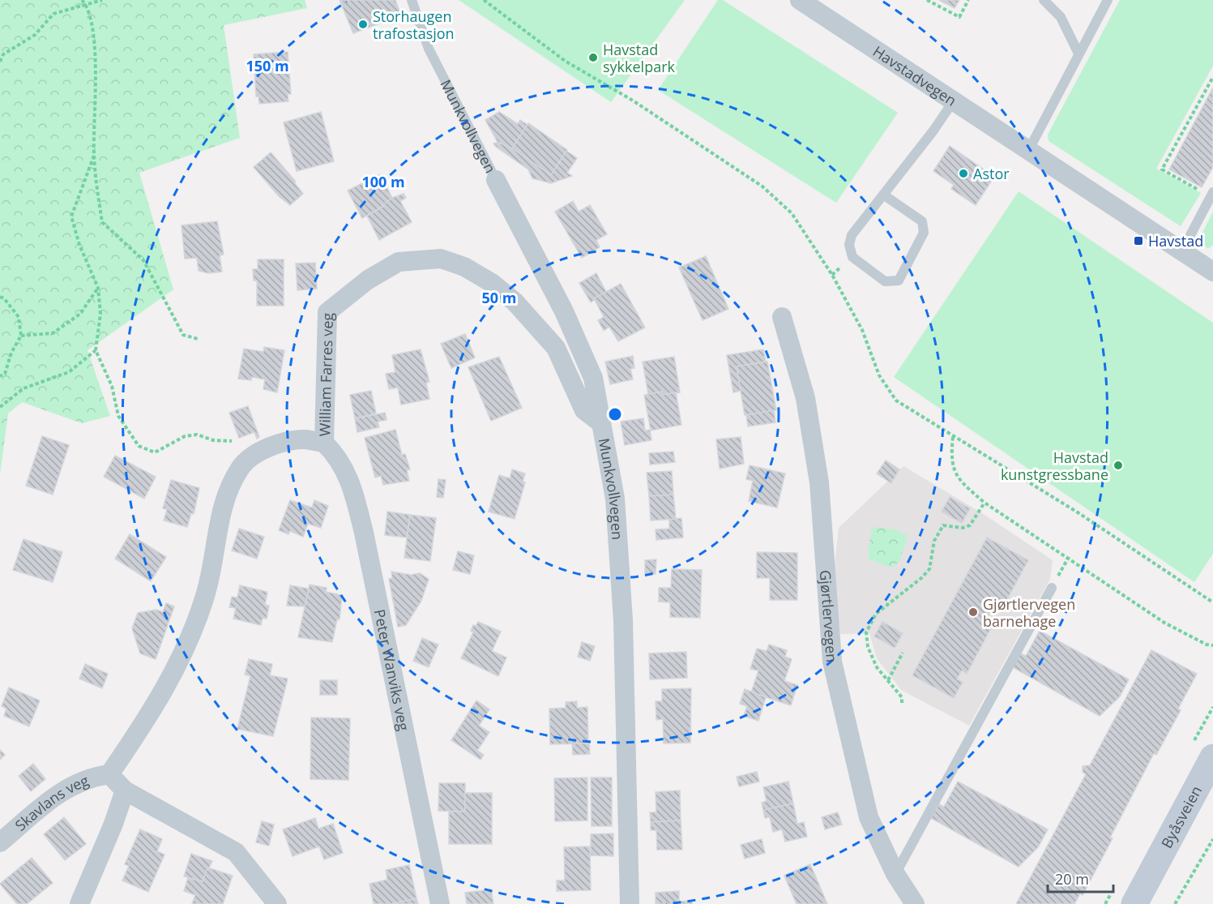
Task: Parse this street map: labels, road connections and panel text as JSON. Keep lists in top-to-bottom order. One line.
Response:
{"streets":{"main road":["Byåsveien"],"street":["Havstadvegen","Munkvollvegen","William Farres veg","Gjørtlervegen","Peter Wanviks veg","Skavlans veg"]},"crossings":[["Munkvollvegen","William Farres veg"],["William Farres veg","Peter Wanviks veg"],["William Farres veg","Skavlans veg"]],"places":{"other":["Storhaugen trafostasjon","Havstad sykkelpark","Astor","Havstad kunstgressbane","Gjørtlervegen barnehage"],"transit":["Havstad"]},"scale_bar":"20 m","rings":["150 m","100 m","50 m"]}
